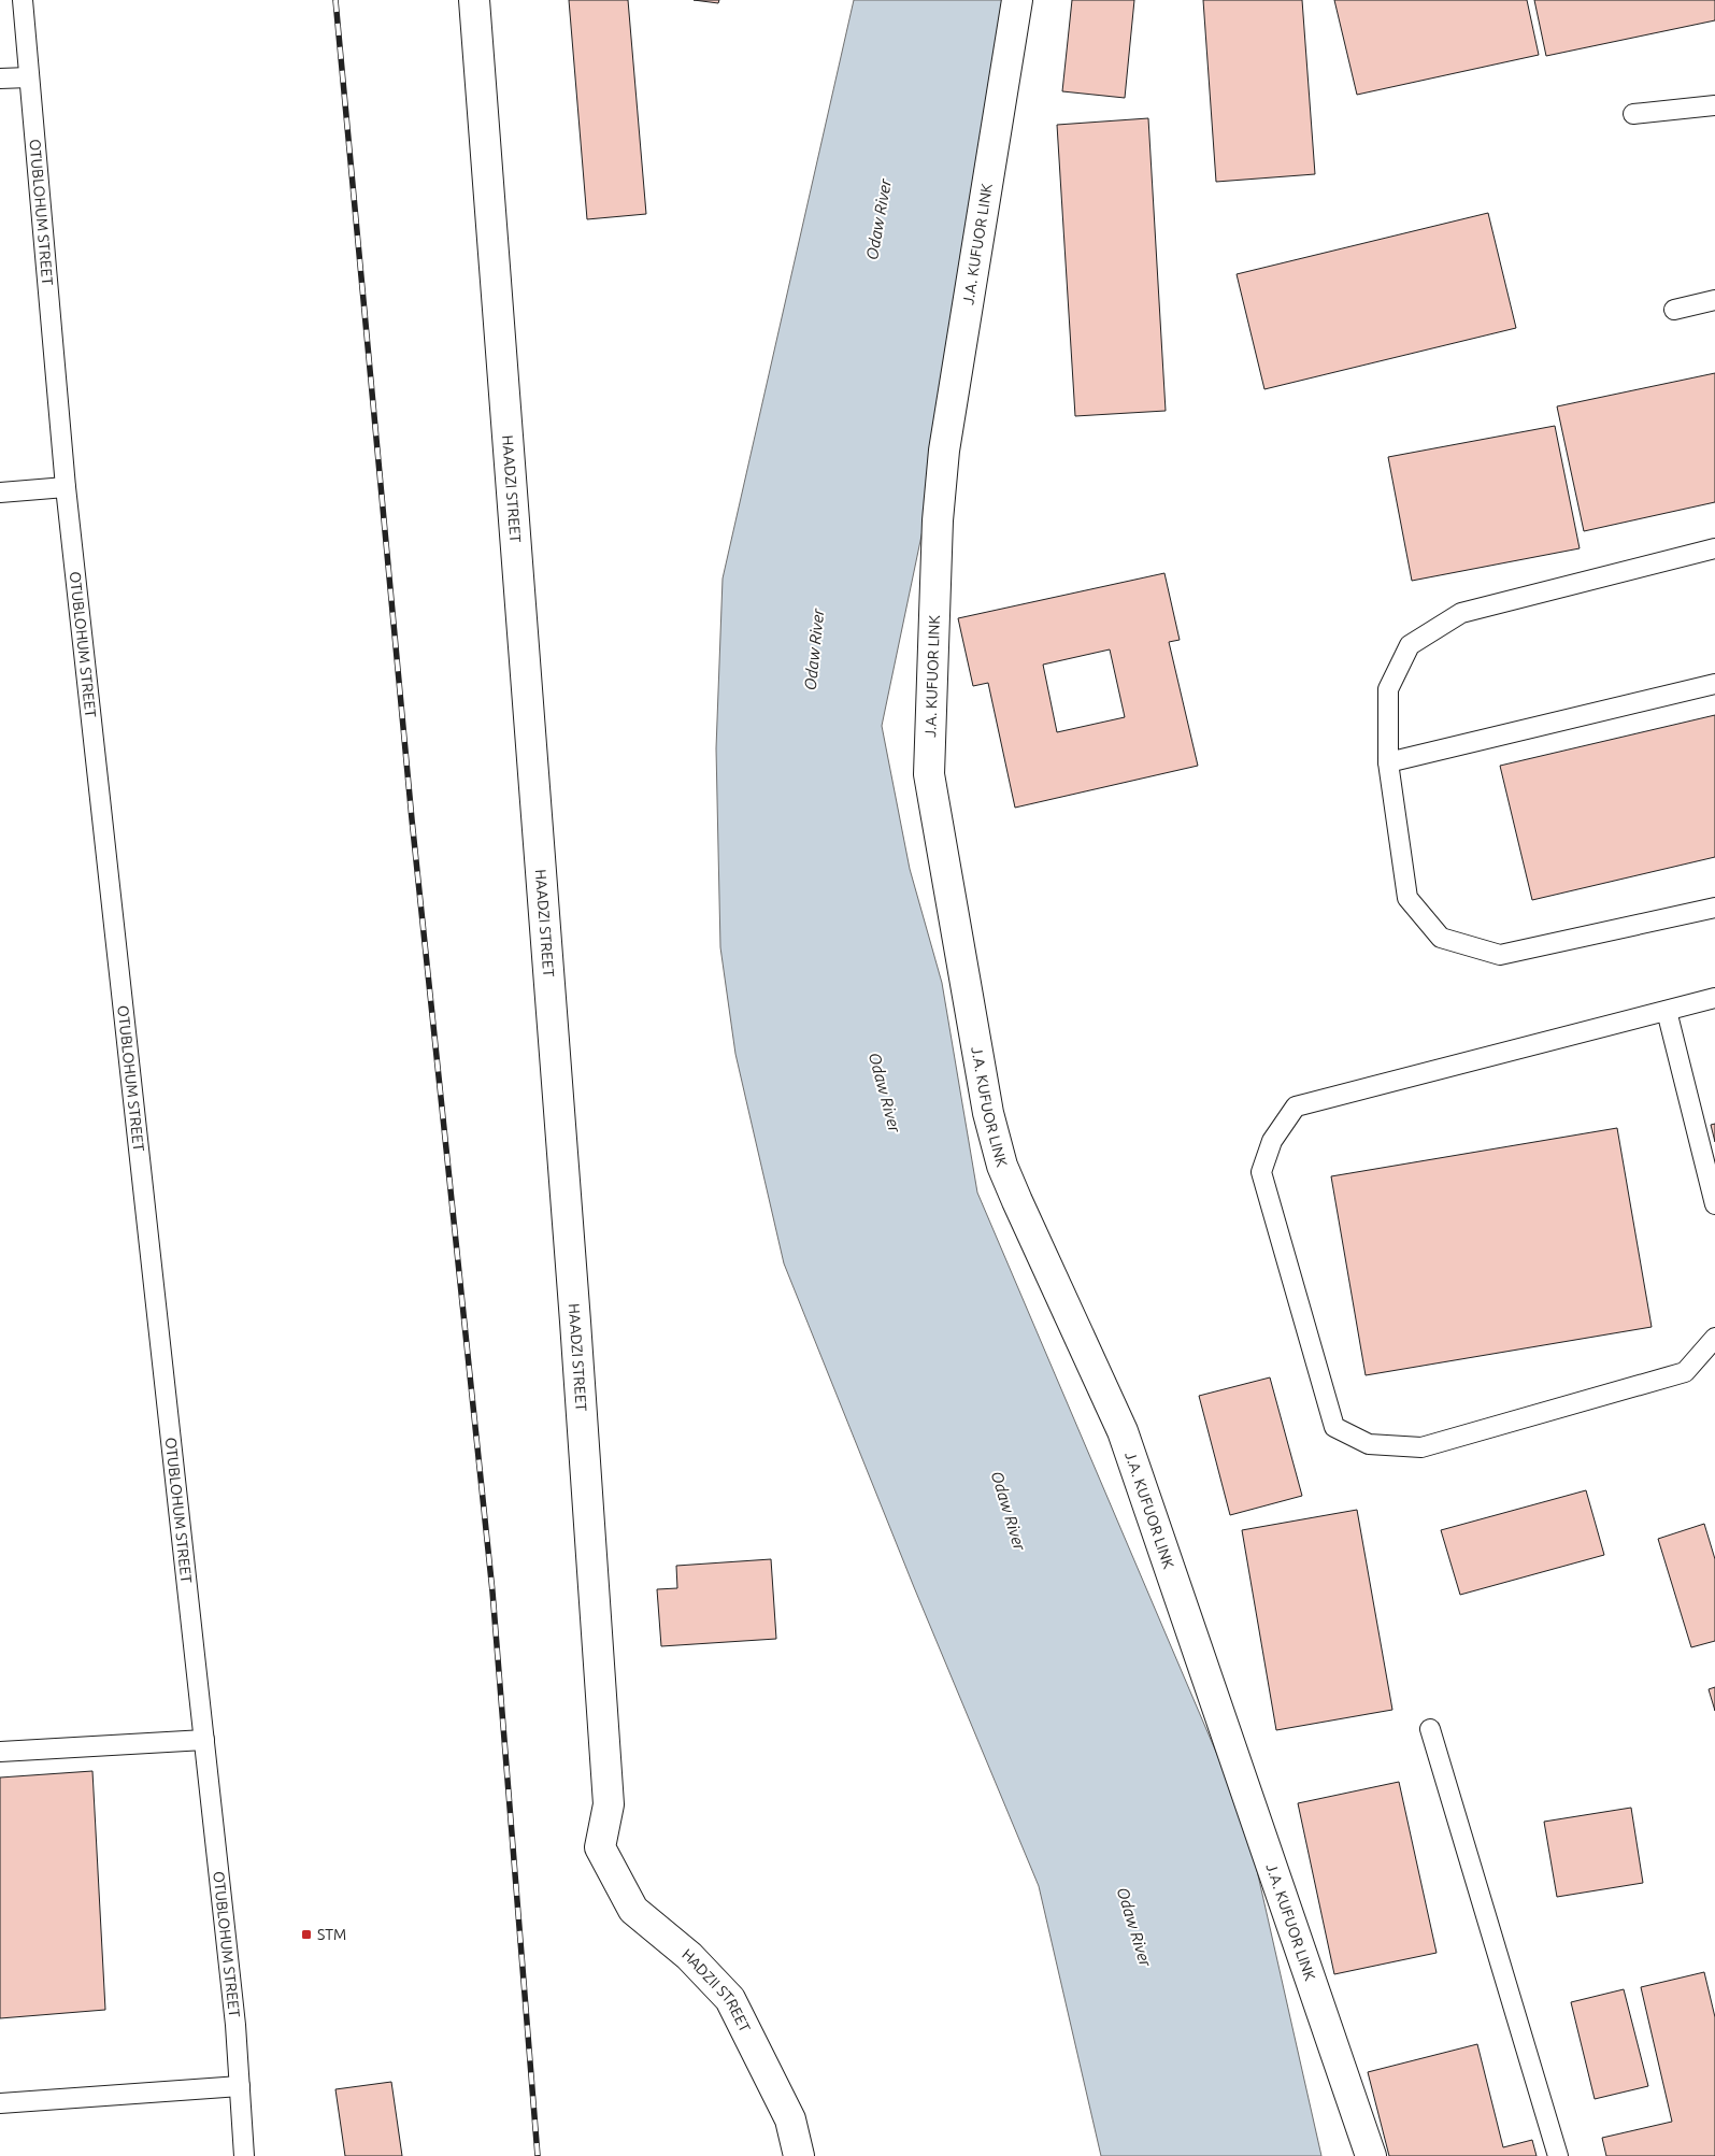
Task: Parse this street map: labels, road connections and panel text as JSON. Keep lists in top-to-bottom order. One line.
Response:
{"streets":{"street":["J.A. KUFUOR LINK","HAADZI STREET","HADZII STREET"],"lane":["OTUBLOHUM STREET"]},"crossings":[["HAADZI STREET","HADZII STREET"]],"water":["Odaw River"],"places":{"transit":["STM"]}}
